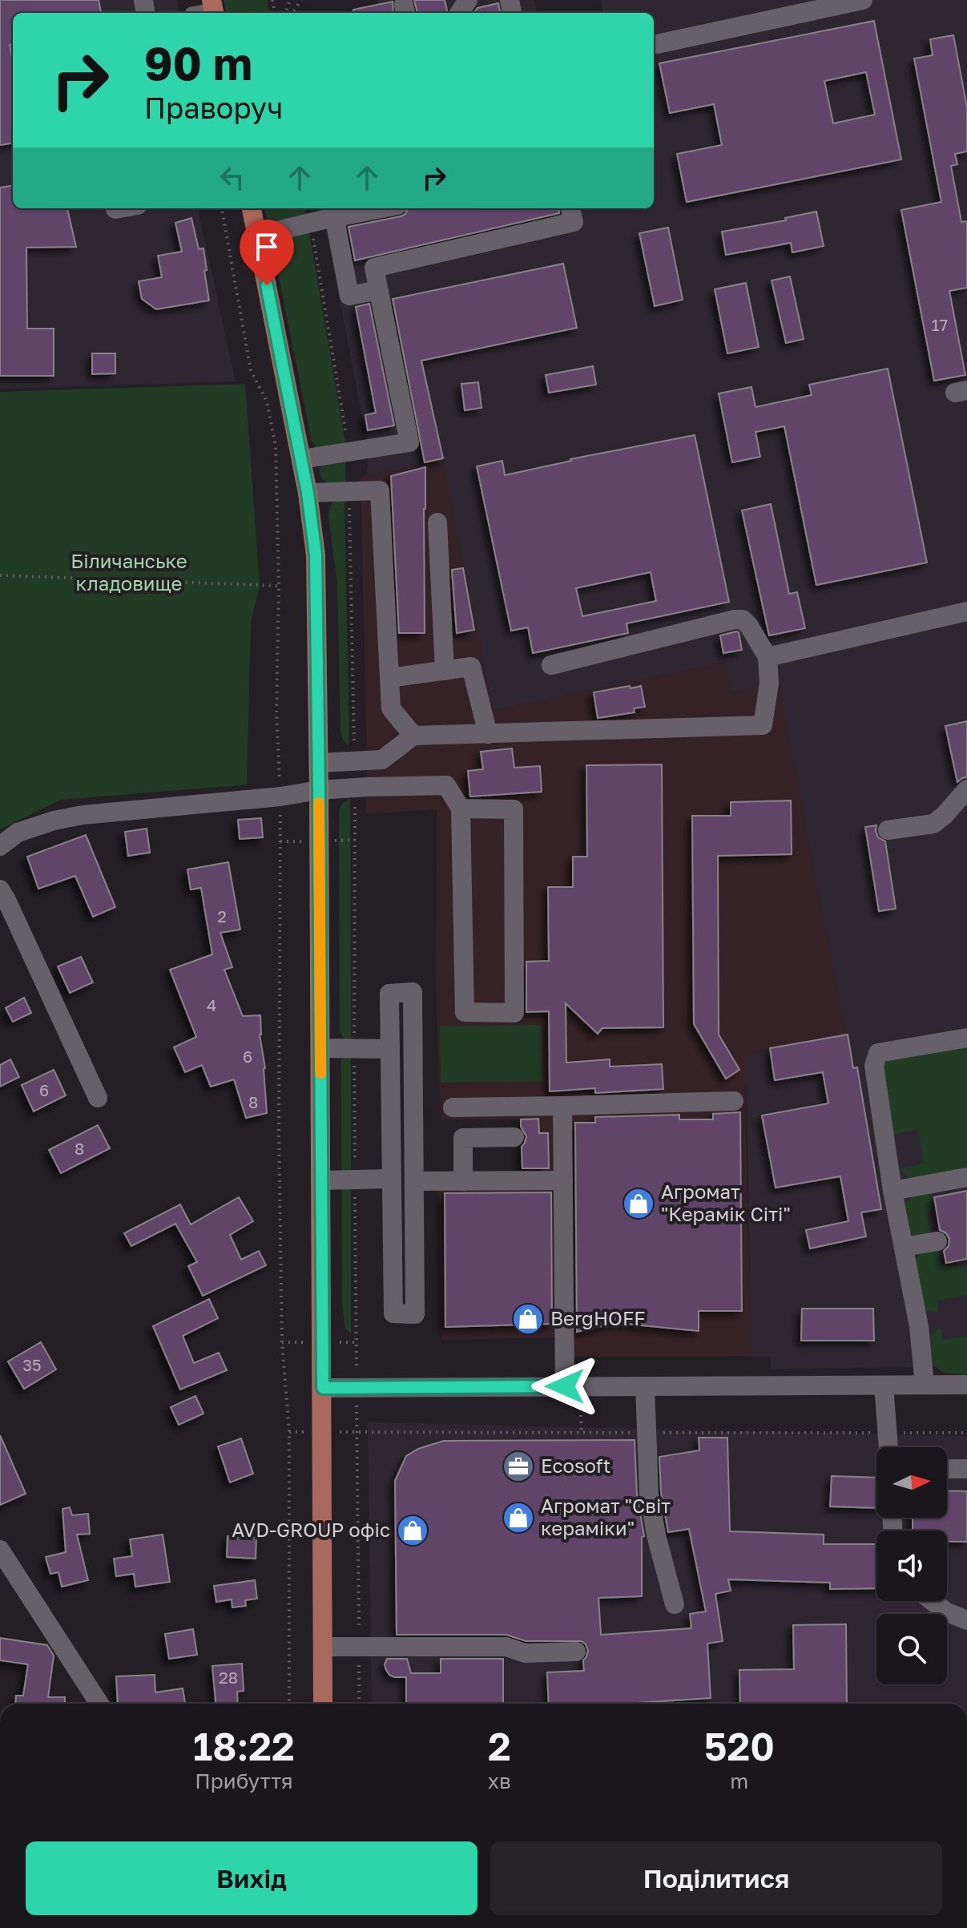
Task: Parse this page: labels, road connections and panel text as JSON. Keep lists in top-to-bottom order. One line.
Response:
{"parks":["Біличанське кладовище"],"places":{"shop":["Агромат \"Керамік Сіті\"","BergHOFF","Агромат \"Світ кераміки\"","AVD-GROUP офіс"],"office":["Ecosoft"]},"house_numbers":["17","2","4","6","6","8","8","35","28"],"north":"right","page":{"turn":["90 m","Праворуч"],"eta":["18:22","Прибуття","2","хв","520","m"],"buttons":["Вихід","Поділитися"]}}
